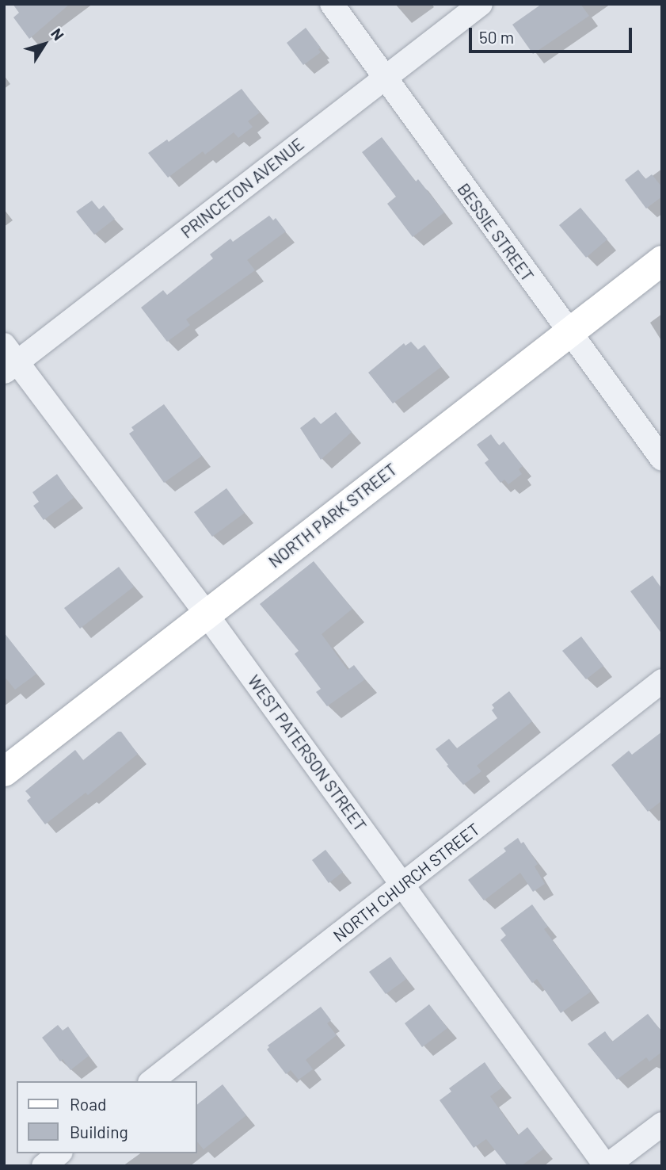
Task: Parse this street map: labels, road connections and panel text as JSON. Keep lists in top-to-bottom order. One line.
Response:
{"streets":{"main road":["NORTH PARK STREET"],"street":["PRINCETON AVENUE","BESSIE STREET","WEST PATERSON STREET","NORTH CHURCH STREET"]},"crossings":[["PRINCETON AVENUE","BESSIE STREET"],["PRINCETON AVENUE","WEST PATERSON STREET"],["BESSIE STREET","NORTH PARK STREET"],["NORTH PARK STREET","WEST PATERSON STREET"],["WEST PATERSON STREET","NORTH CHURCH STREET"]],"legend":["Road","Building"],"scale_bar":"50 m","north":"top right"}
